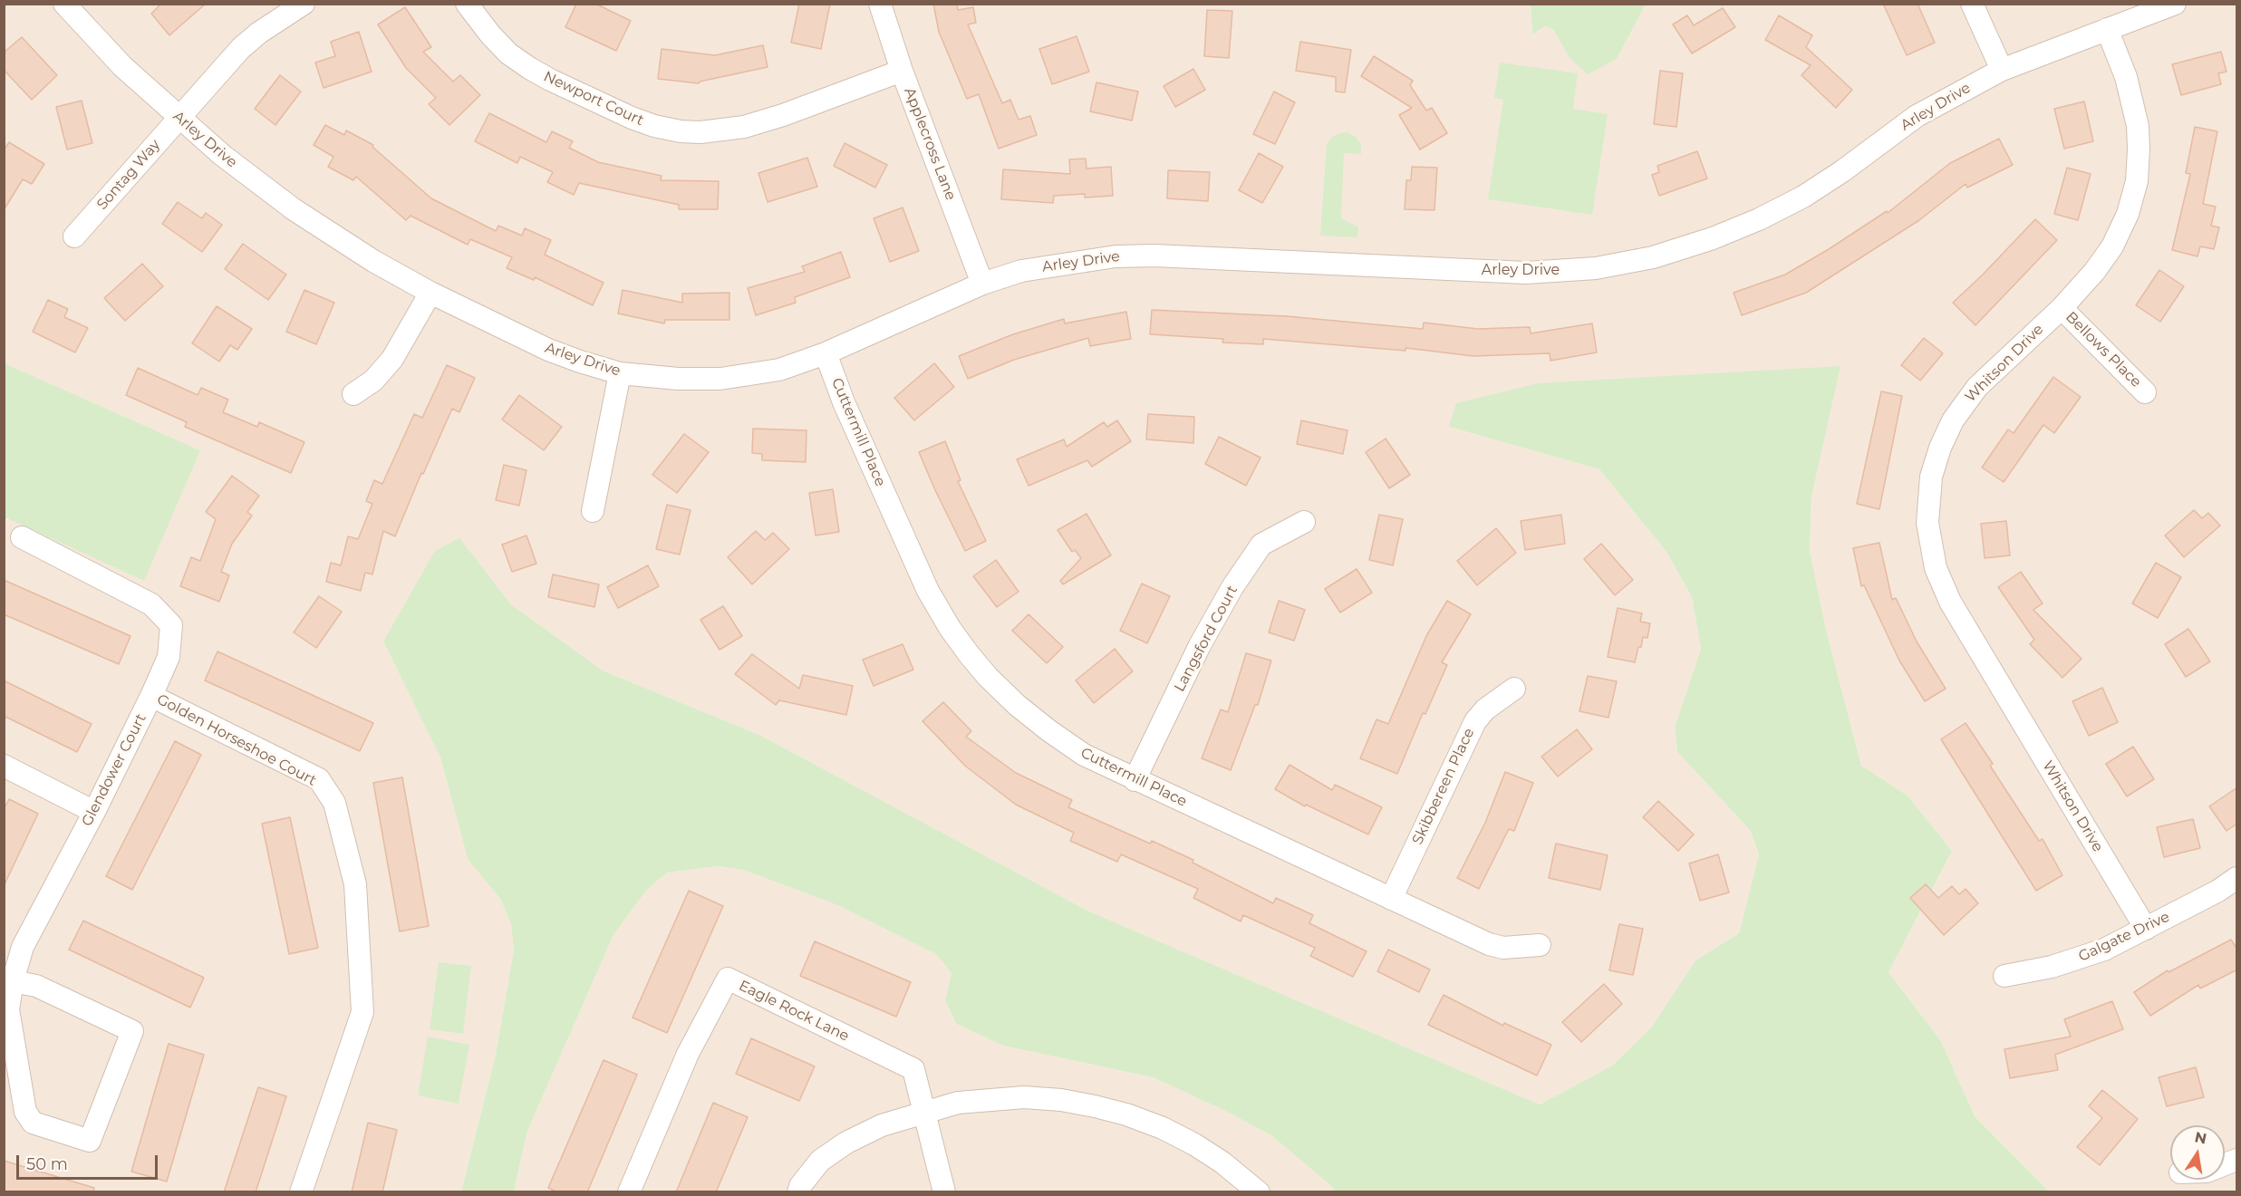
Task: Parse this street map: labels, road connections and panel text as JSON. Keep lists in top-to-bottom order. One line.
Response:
{"streets":{"street":["Newport Court","Arley Drive","Applecross Lane","Sontag Way","Bellows Place","Whitson Drive","Cuttermill Place","Langsford Court","Golden Horseshoe Court","Glendower Court","Skibbereen Place","Galgate Drive","Eagle Rock Lane"]},"crossings":[["Newport Court","Applecross Lane"],["Arley Drive","Applecross Lane"],["Arley Drive","Sontag Way"],["Arley Drive","Whitson Drive"],["Arley Drive","Cuttermill Place"],["Bellows Place","Whitson Drive"],["Whitson Drive","Galgate Drive"],["Cuttermill Place","Langsford Court"],["Cuttermill Place","Skibbereen Place"],["Golden Horseshoe Court","Glendower Court"]],"scale_bar":"50 m","north":"top"}
